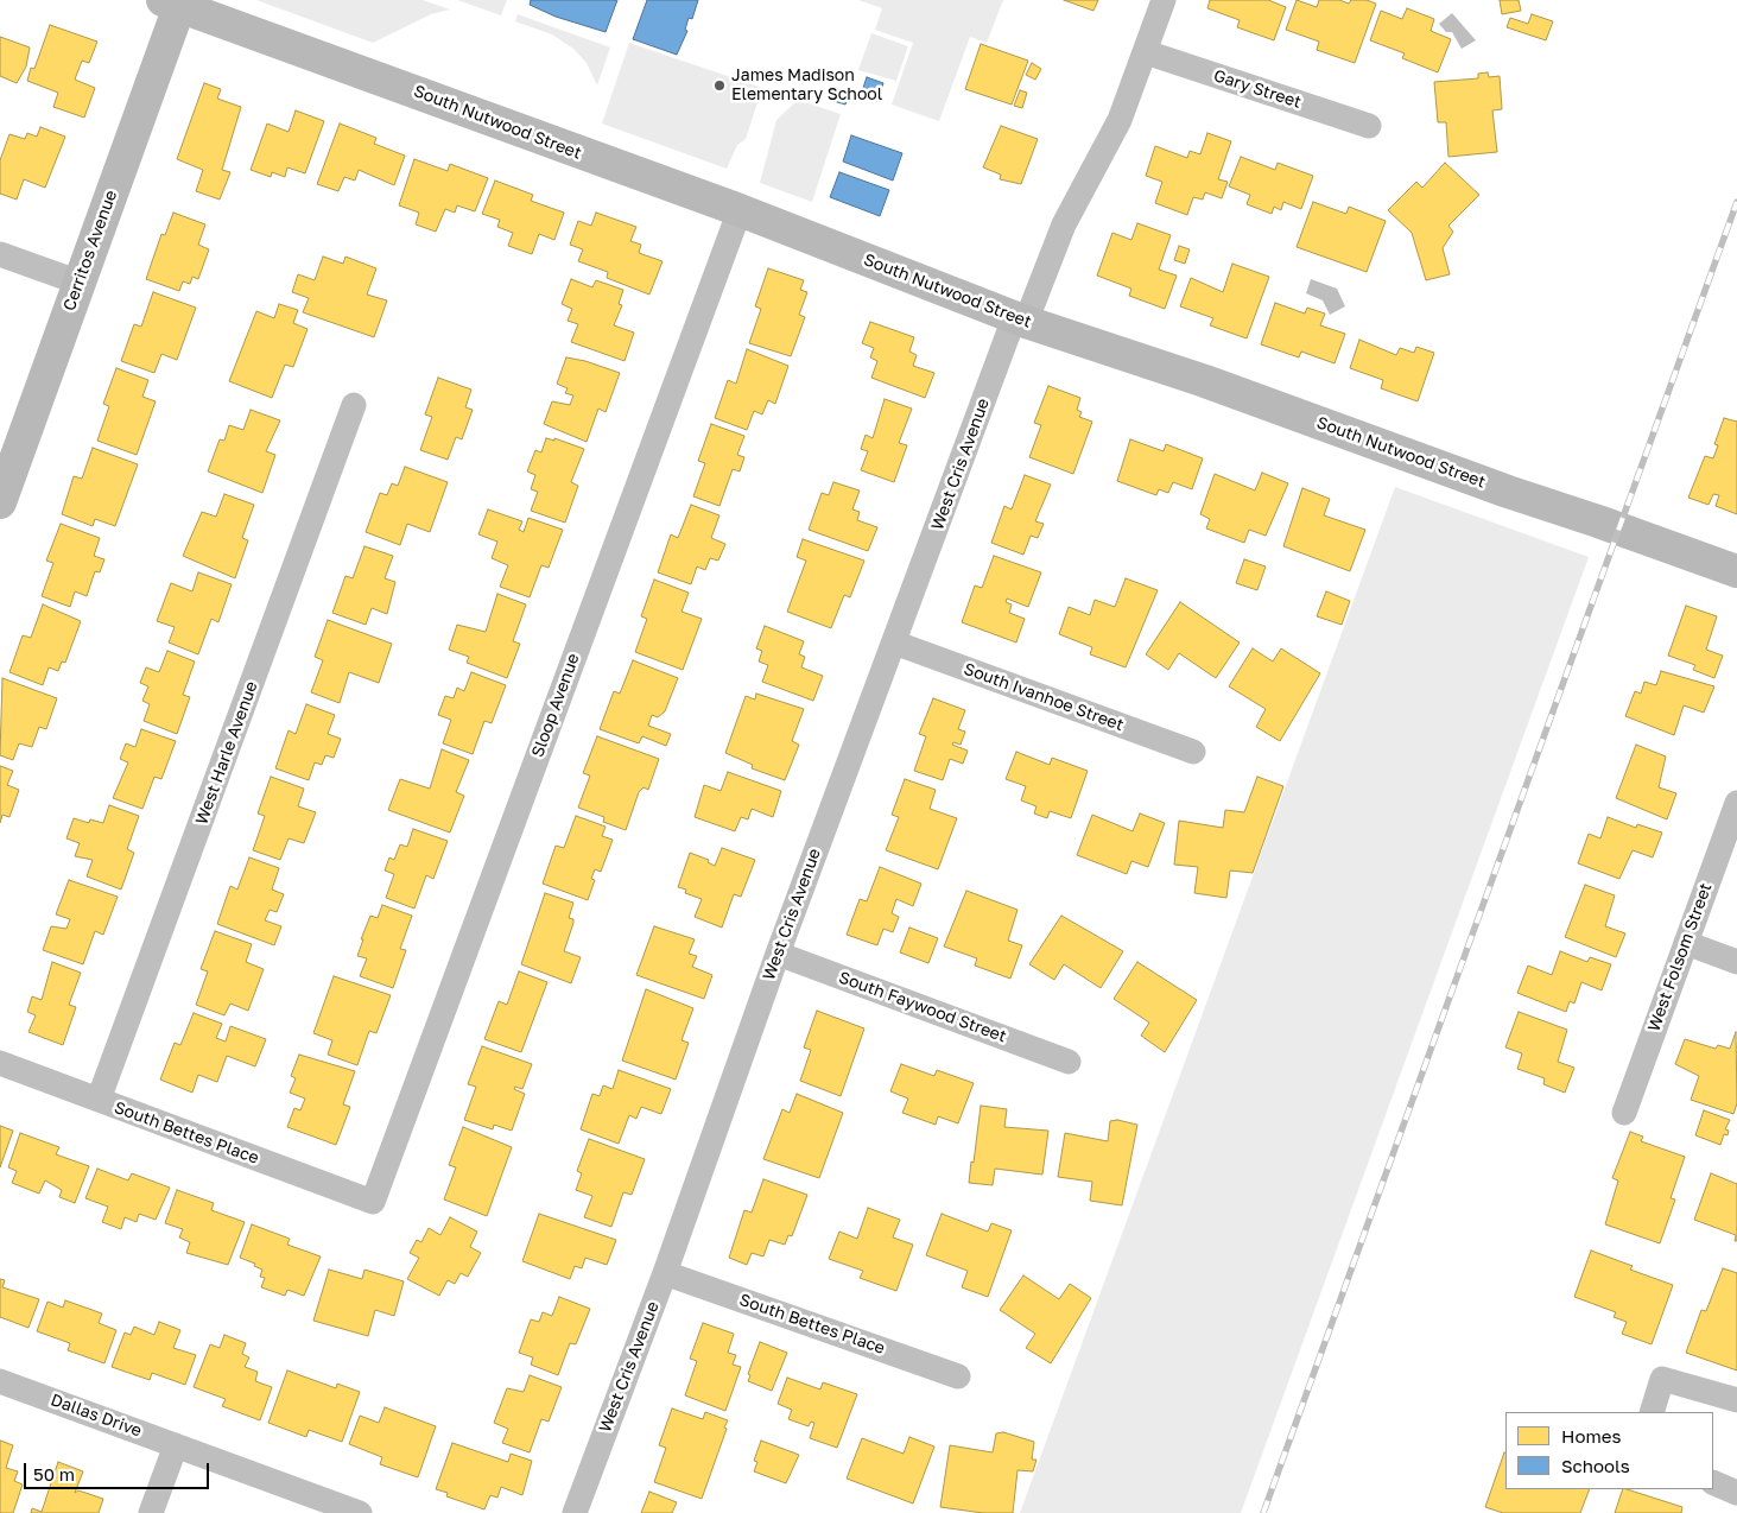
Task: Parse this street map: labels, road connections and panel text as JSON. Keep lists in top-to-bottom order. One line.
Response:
{"streets":{"street":["Gary Street","South Nutwood Street","Cerritos Avenue","West Cris Avenue","South Ivanhoe Street","Sloop Avenue","West Harle Avenue","West Folsom Street","South Faywood Street","South Bettes Place","Dallas Drive"]},"crossings":[["Gary Street","West Cris Avenue"],["South Nutwood Street","Cerritos Avenue"],["South Nutwood Street","West Cris Avenue"],["South Nutwood Street","Sloop Avenue"],["West Cris Avenue","South Ivanhoe Street"],["West Cris Avenue","South Faywood Street"],["West Cris Avenue","South Bettes Place"],["Sloop Avenue","South Bettes Place"],["West Harle Avenue","South Bettes Place"]],"places":["James Madison Elementary School"],"legend":["Homes","Schools"],"scale_bar":"50 m"}
